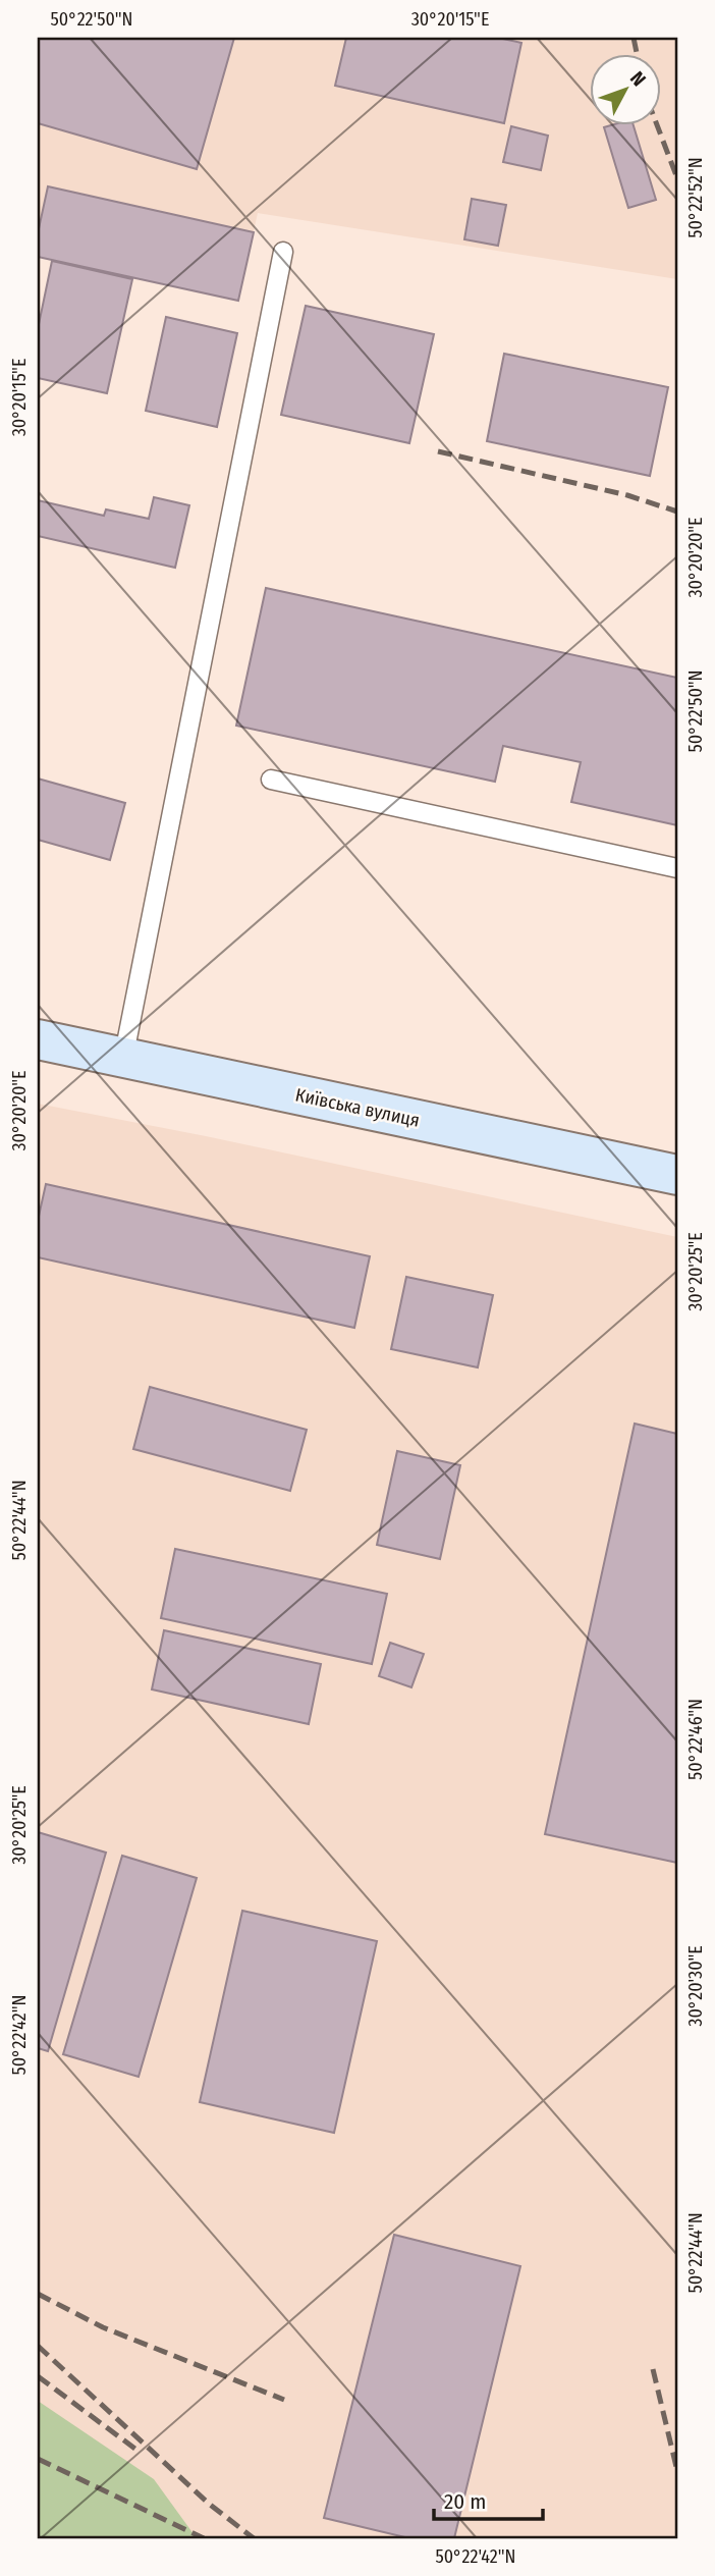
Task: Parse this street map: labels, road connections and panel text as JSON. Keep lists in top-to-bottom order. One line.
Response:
{"streets":{"main road":["Київська вулиця"]},"scale_bar":"20 m","north":"top right","coordinates":["50°22'50\"N","30°20'15\"E","50°22'52\"N","30°20'20\"E","30°20'25\"E","50°22'44\"N","50°22'46\"N","30°20'30\"E","50°22'42\"N"]}
